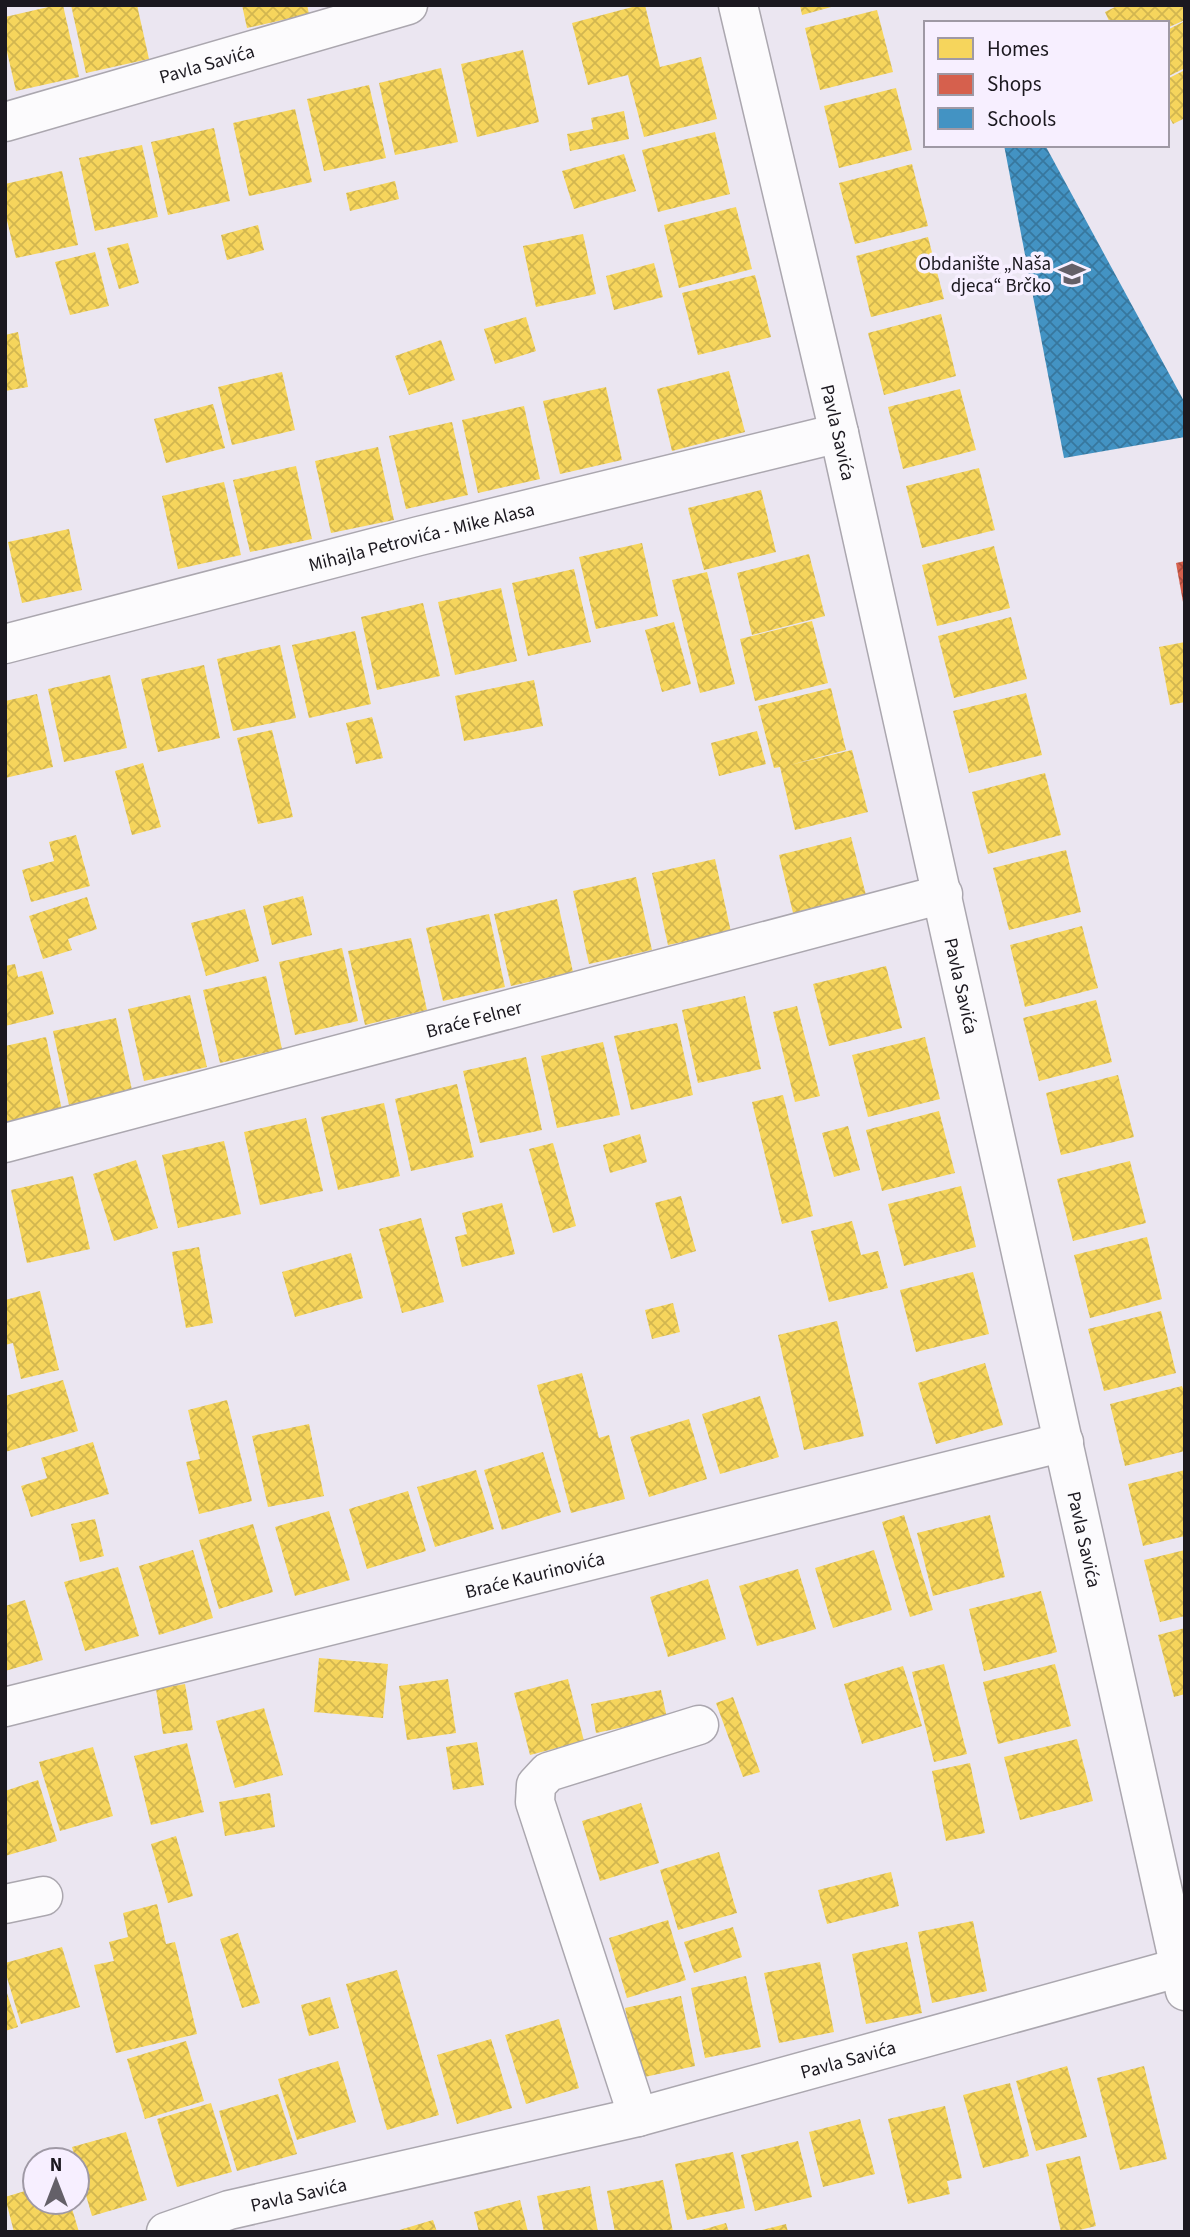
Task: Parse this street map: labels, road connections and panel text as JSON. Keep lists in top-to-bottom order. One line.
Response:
{"streets":{"street":["Pavla Savića","Mihajla Petrovića - Mike Alasa","Braće Felner","Braće Kaurinovića"]},"crossings":[["Pavla Savića","Mihajla Petrovića - Mike Alasa"],["Pavla Savića","Braće Felner"],["Pavla Savića","Braće Kaurinovića"]],"places":{"school or university":["Obdanište „Naša djeca“ Brčko"]},"legend":["Homes","Shops","Schools"],"north":"top"}
